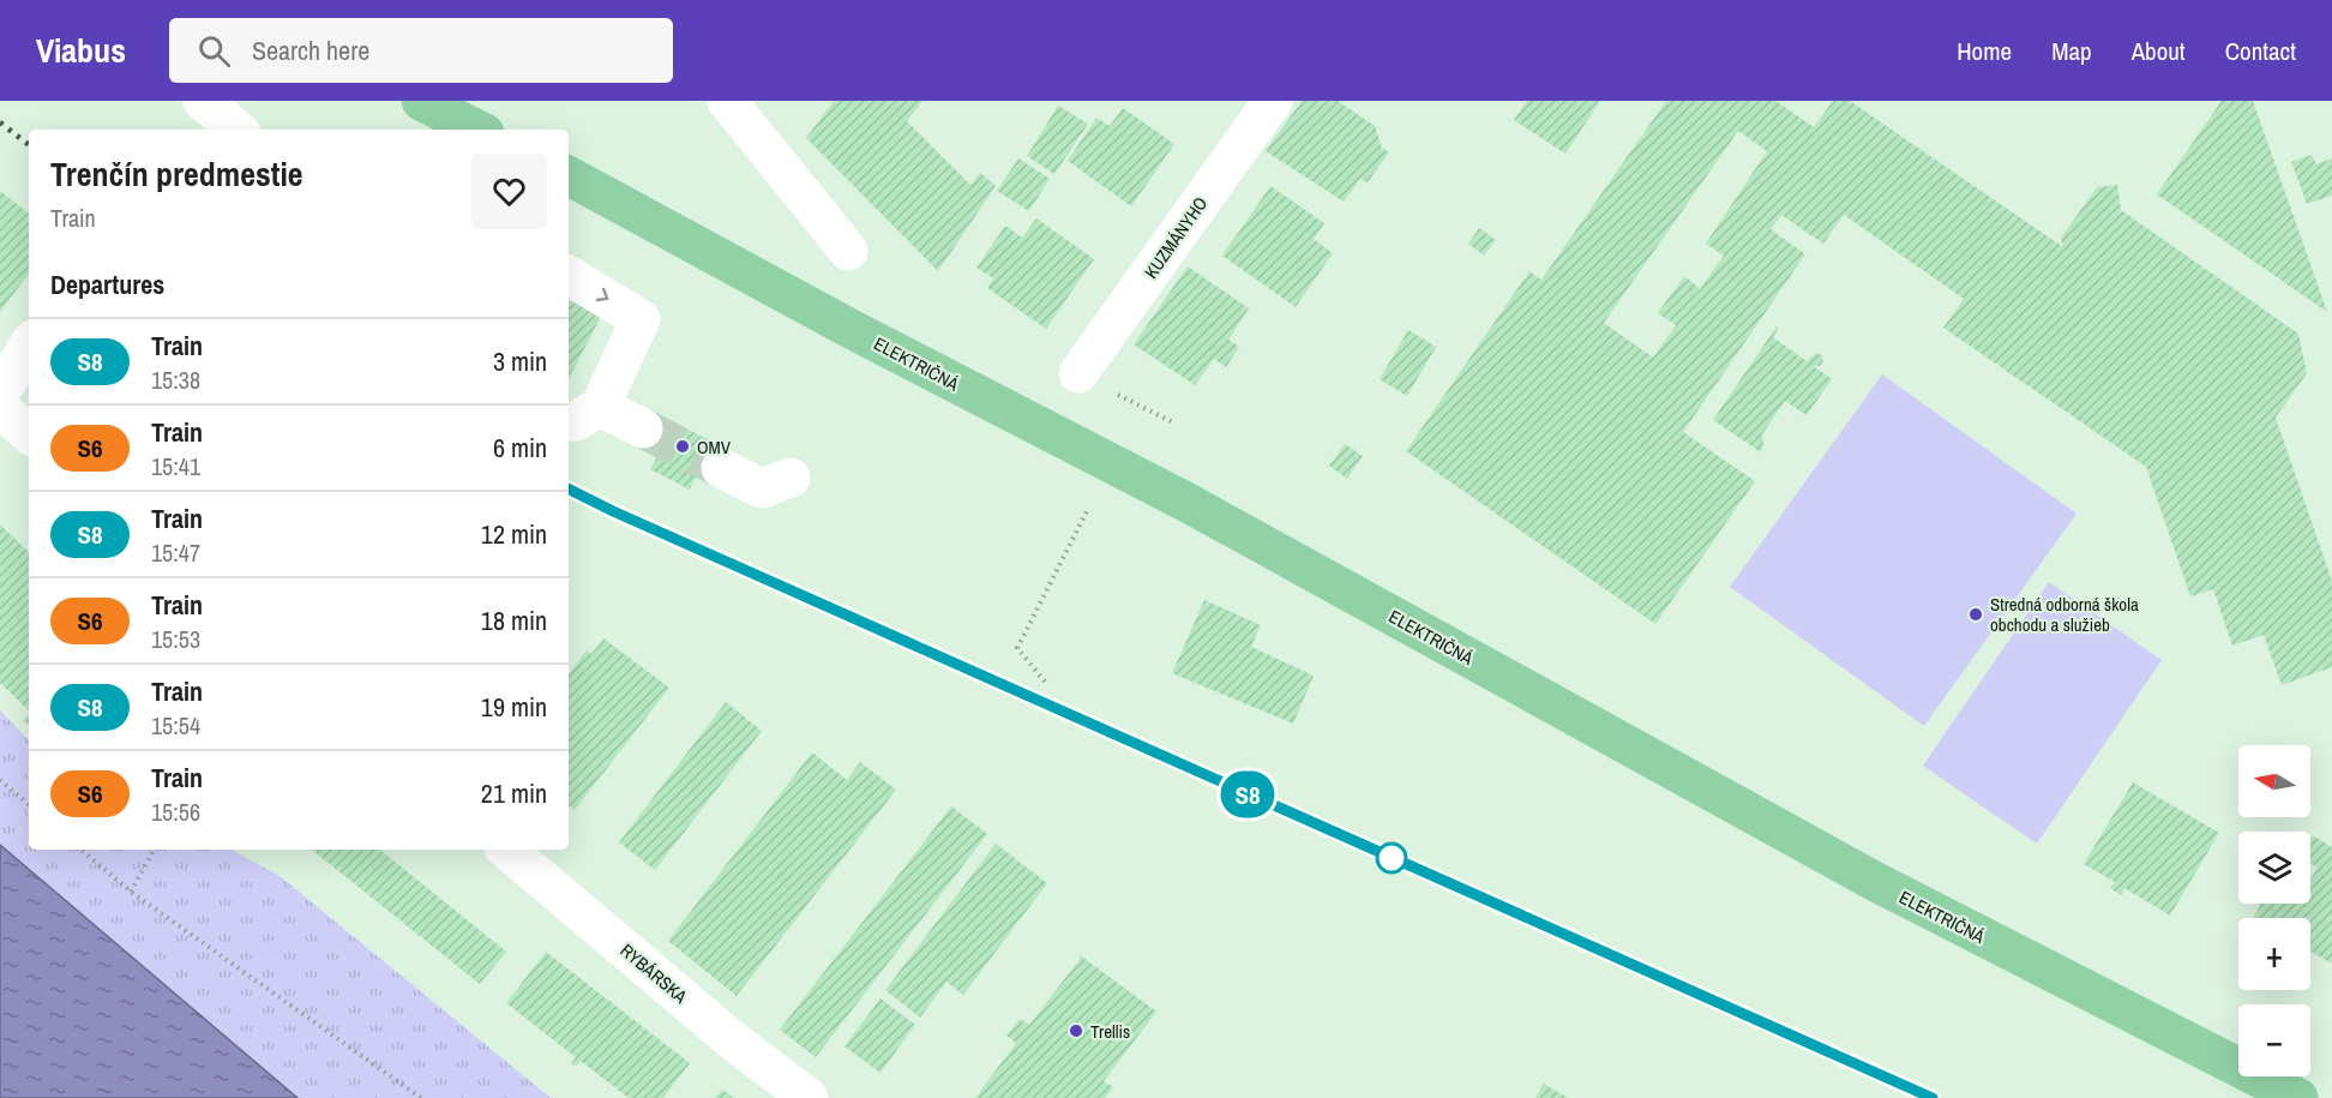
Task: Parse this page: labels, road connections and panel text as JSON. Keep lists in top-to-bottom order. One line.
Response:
{"streets":{"main road":["ELEKTRIČNÁ"],"street":["KUZMÁNYHO","RYBÁRSKA"]},"places":["OMV","Stredná odborná škola obchodu a služieb","Trellis"],"north":"left","page":{"header":"Viabus","search":"Search here","nav":["Home","Map","About","Contact"],"on_map":"S8","heading":[["Trenčín predmestie","Train"],"Departures"],"list":[{"mark":"S8","name":"Train","note":"15:38","value":"3 min"},{"mark":"S6","name":"Train","note":"15:41","value":"6 min"},{"mark":"S8","name":"Train","note":"15:47","value":"12 min"},{"mark":"S6","name":"Train","note":"15:53","value":"18 min"},{"mark":"S8","name":"Train","note":"15:54","value":"19 min"},{"mark":"S6","name":"Train","note":"15:56","value":"21 min"}],"map_buttons":["+","−"]}}
